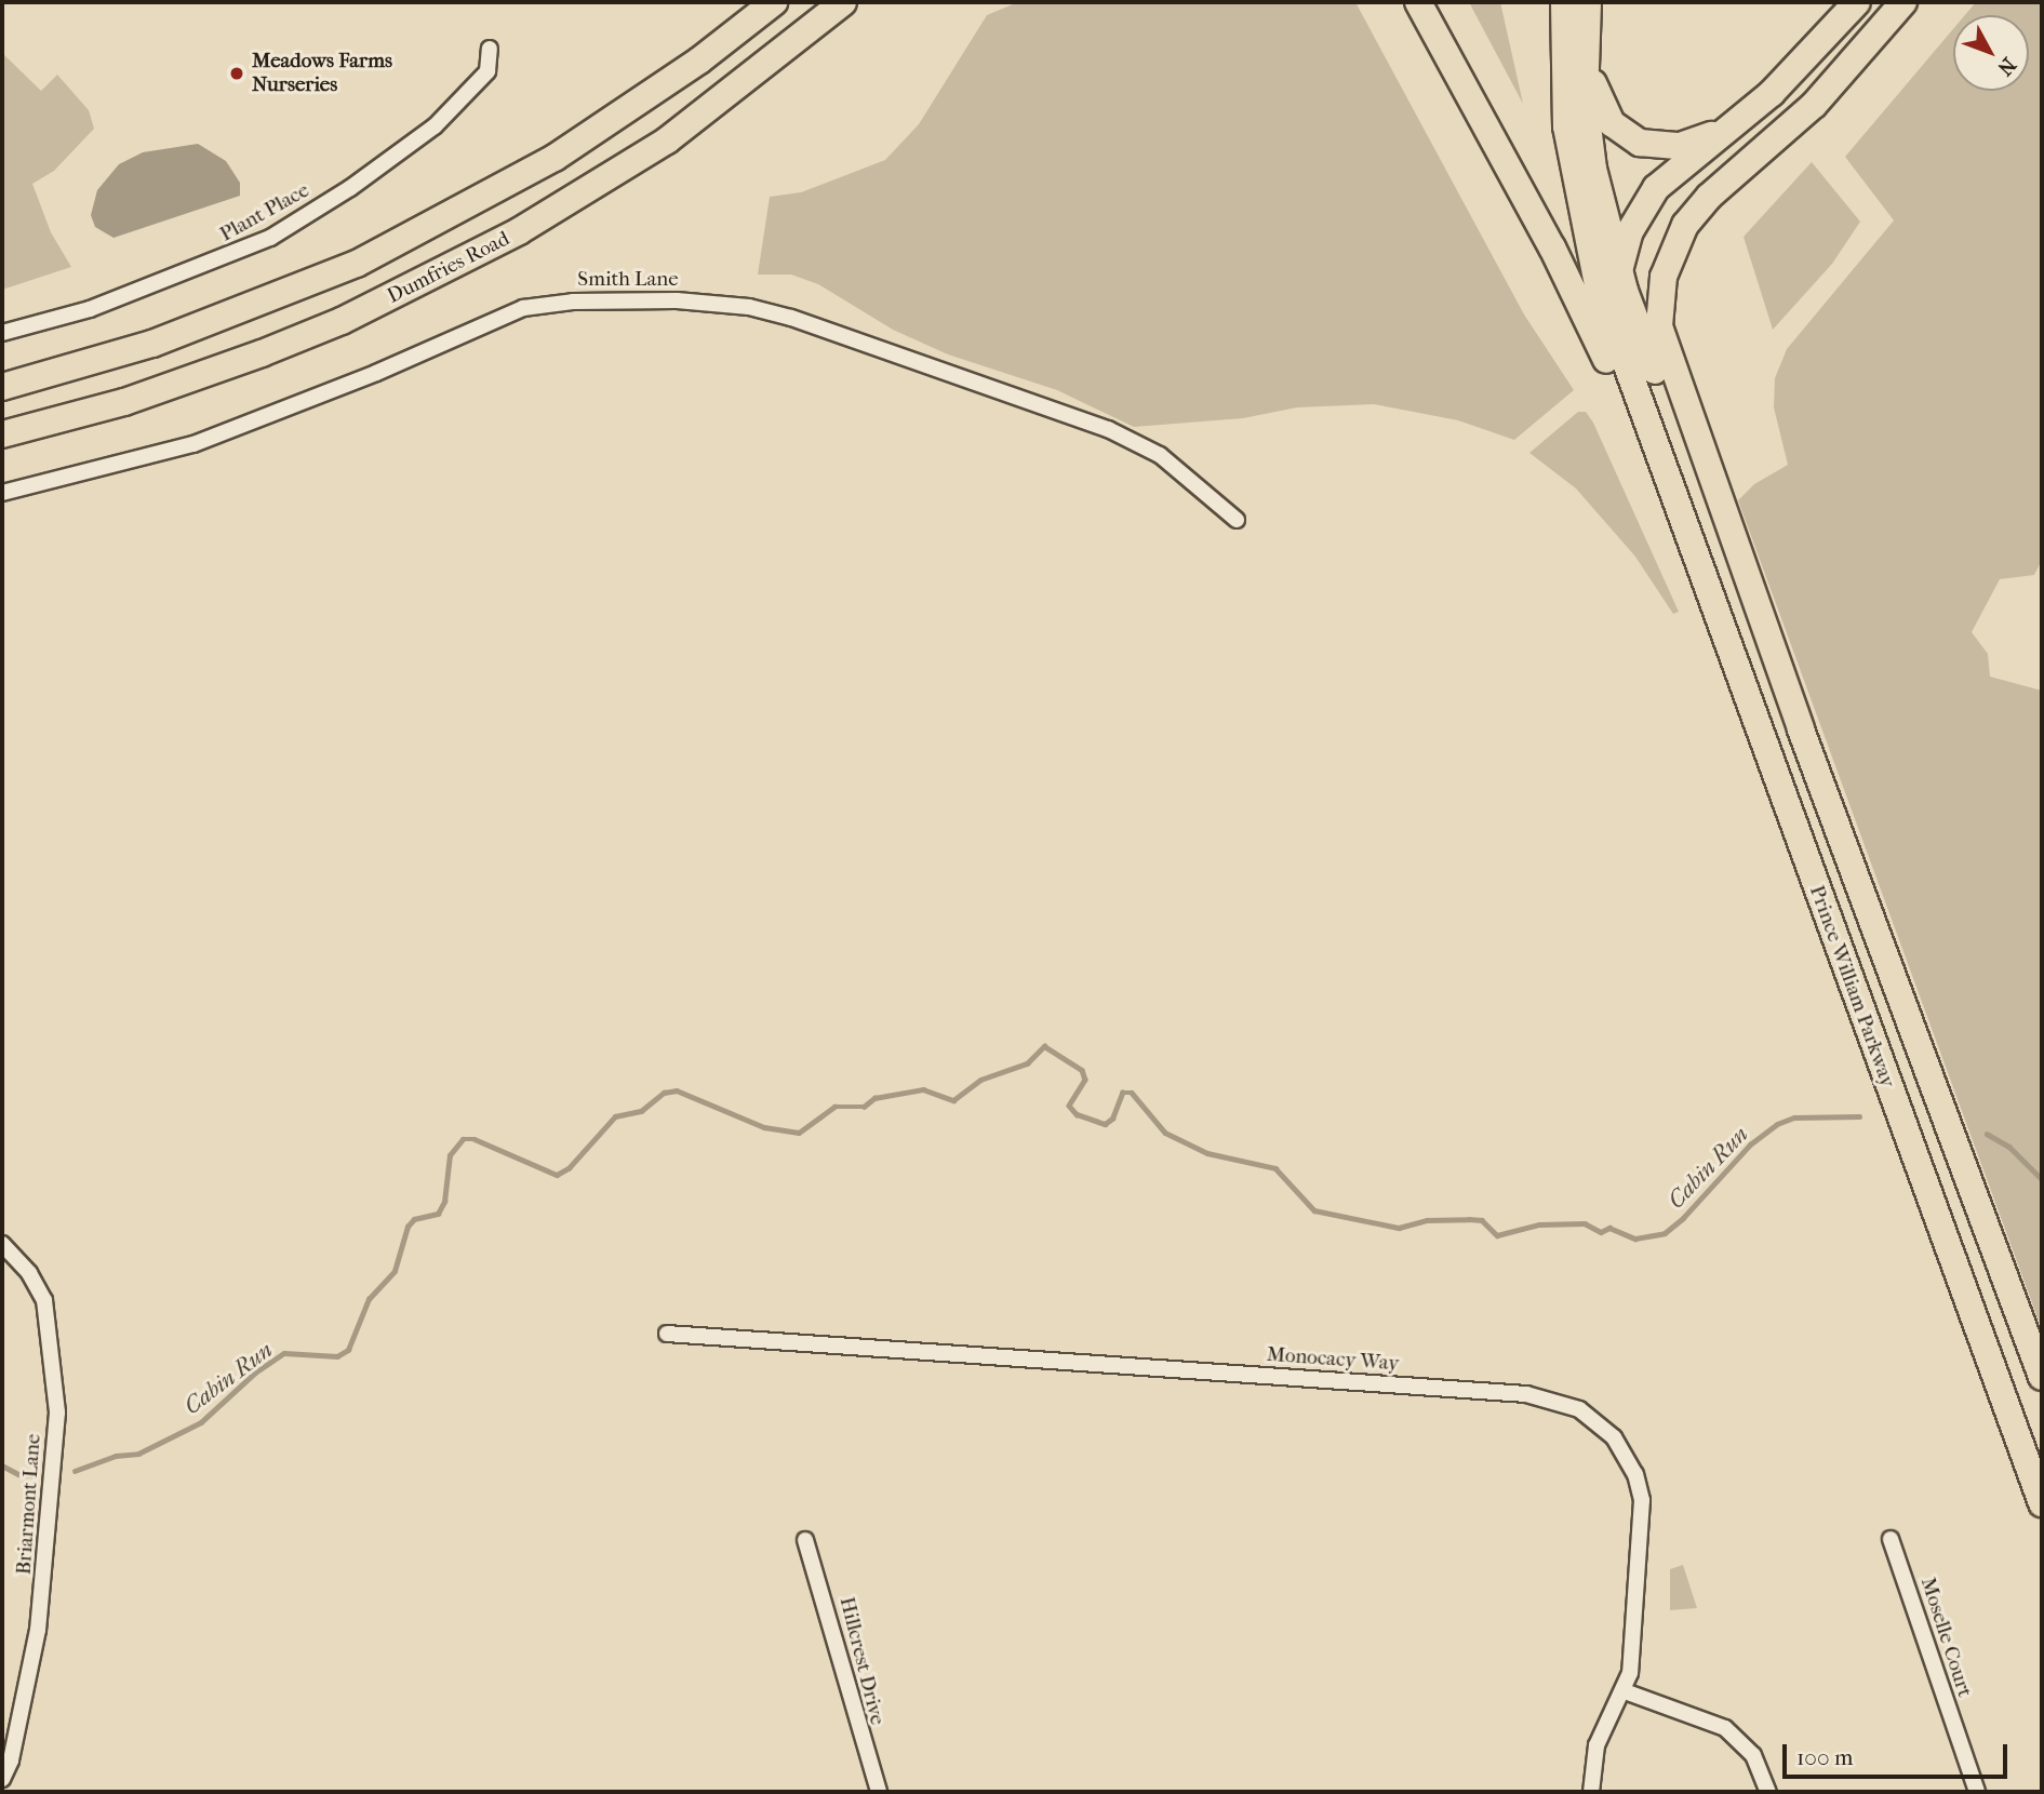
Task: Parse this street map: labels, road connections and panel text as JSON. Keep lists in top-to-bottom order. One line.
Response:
{"streets":{"highway":["Dumfries Road","Prince William Parkway"],"street":["Plant Place","Smith Lane","Monocacy Way","Briarmont Lane","Moselle Court","Hillcrest Drive"]},"water":["Cabin Run"],"places":["Meadows Farms Nurseries"],"scale_bar":"100 m","north":"bottom right"}
